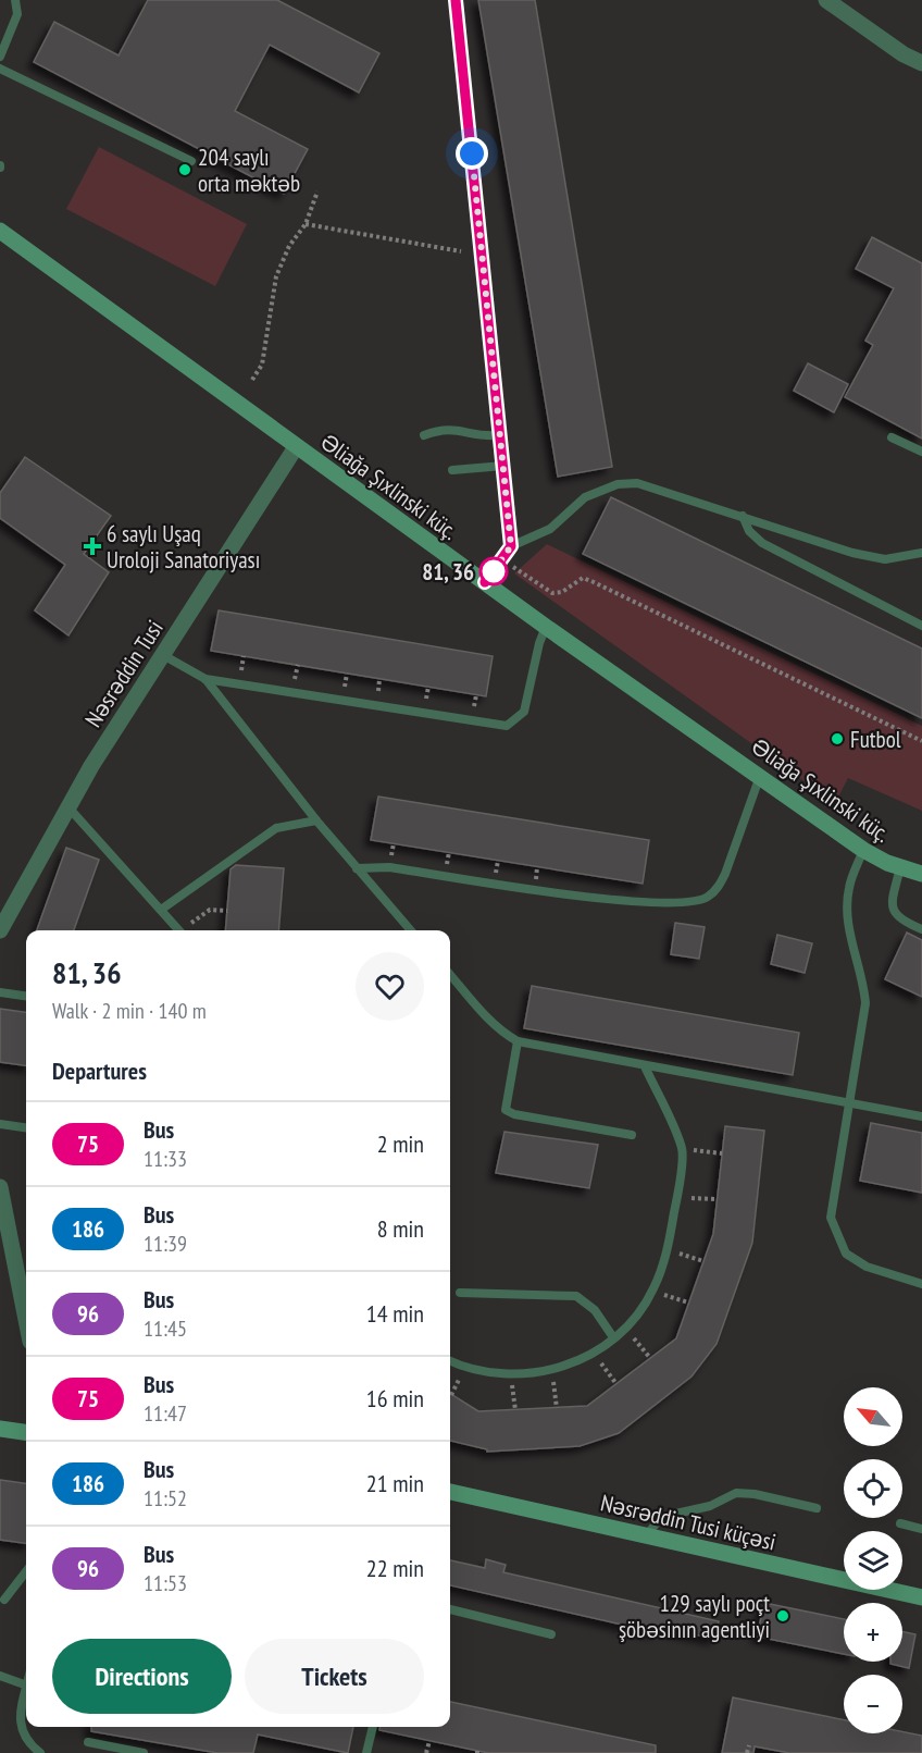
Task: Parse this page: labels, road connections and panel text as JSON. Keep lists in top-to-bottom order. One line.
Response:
{"streets":{"main road":["Əliağa Şıxlinski küç.","Nəsrəddin Tusi küçəsi"],"street":["Nəsrəddin Tusi"]},"crossings":[["Əliağa Şıxlinski küç.","Nəsrəddin Tusi"]],"places":{"other":["204 saylı orta məktəb","81, 36","Futbol","129 saylı poçt şöbəsinın agentliyi"],"health":["6 saylı Uşaq Uroloji Sanatoriyası"]},"lines":["bus line 75"],"north":"top left","page":{"heading":[["81, 36","Walk · 2 min · 140 m"],"Departures"],"list":[{"mark":"75","name":"Bus","note":"11:33","value":"2 min"},{"mark":"186","name":"Bus","note":"11:39","value":"8 min"},{"mark":"96","name":"Bus","note":"11:45","value":"14 min"},{"mark":"75","name":"Bus","note":"11:47","value":"16 min"},{"mark":"186","name":"Bus","note":"11:52","value":"21 min"},{"mark":"96","name":"Bus","note":"11:53","value":"22 min"}],"map_buttons":["+","−"],"buttons":["Directions","Tickets"]}}
